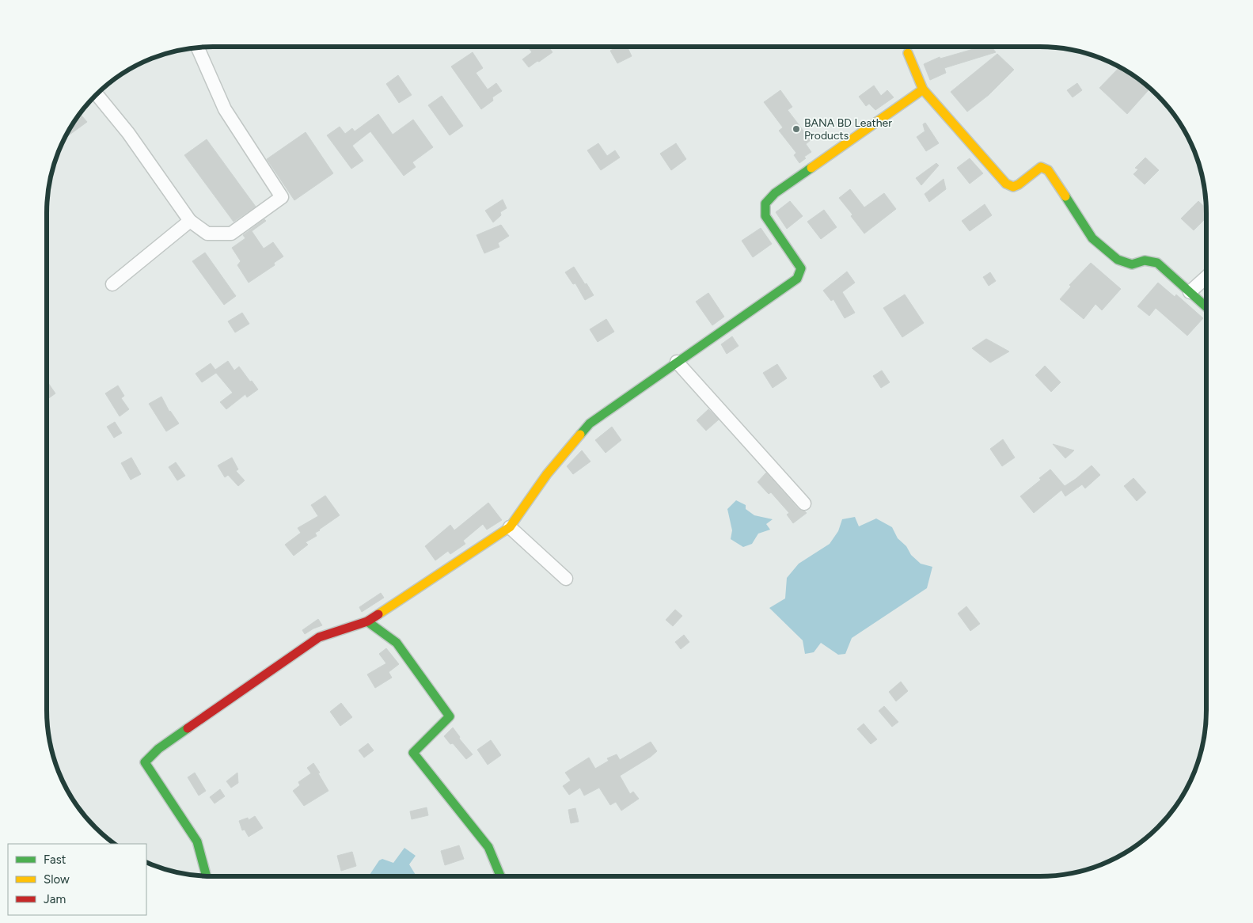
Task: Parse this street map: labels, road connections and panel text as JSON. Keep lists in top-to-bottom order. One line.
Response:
{"places":["BANA BD Leather Products"],"legend":["Fast","Slow","Jam"]}
